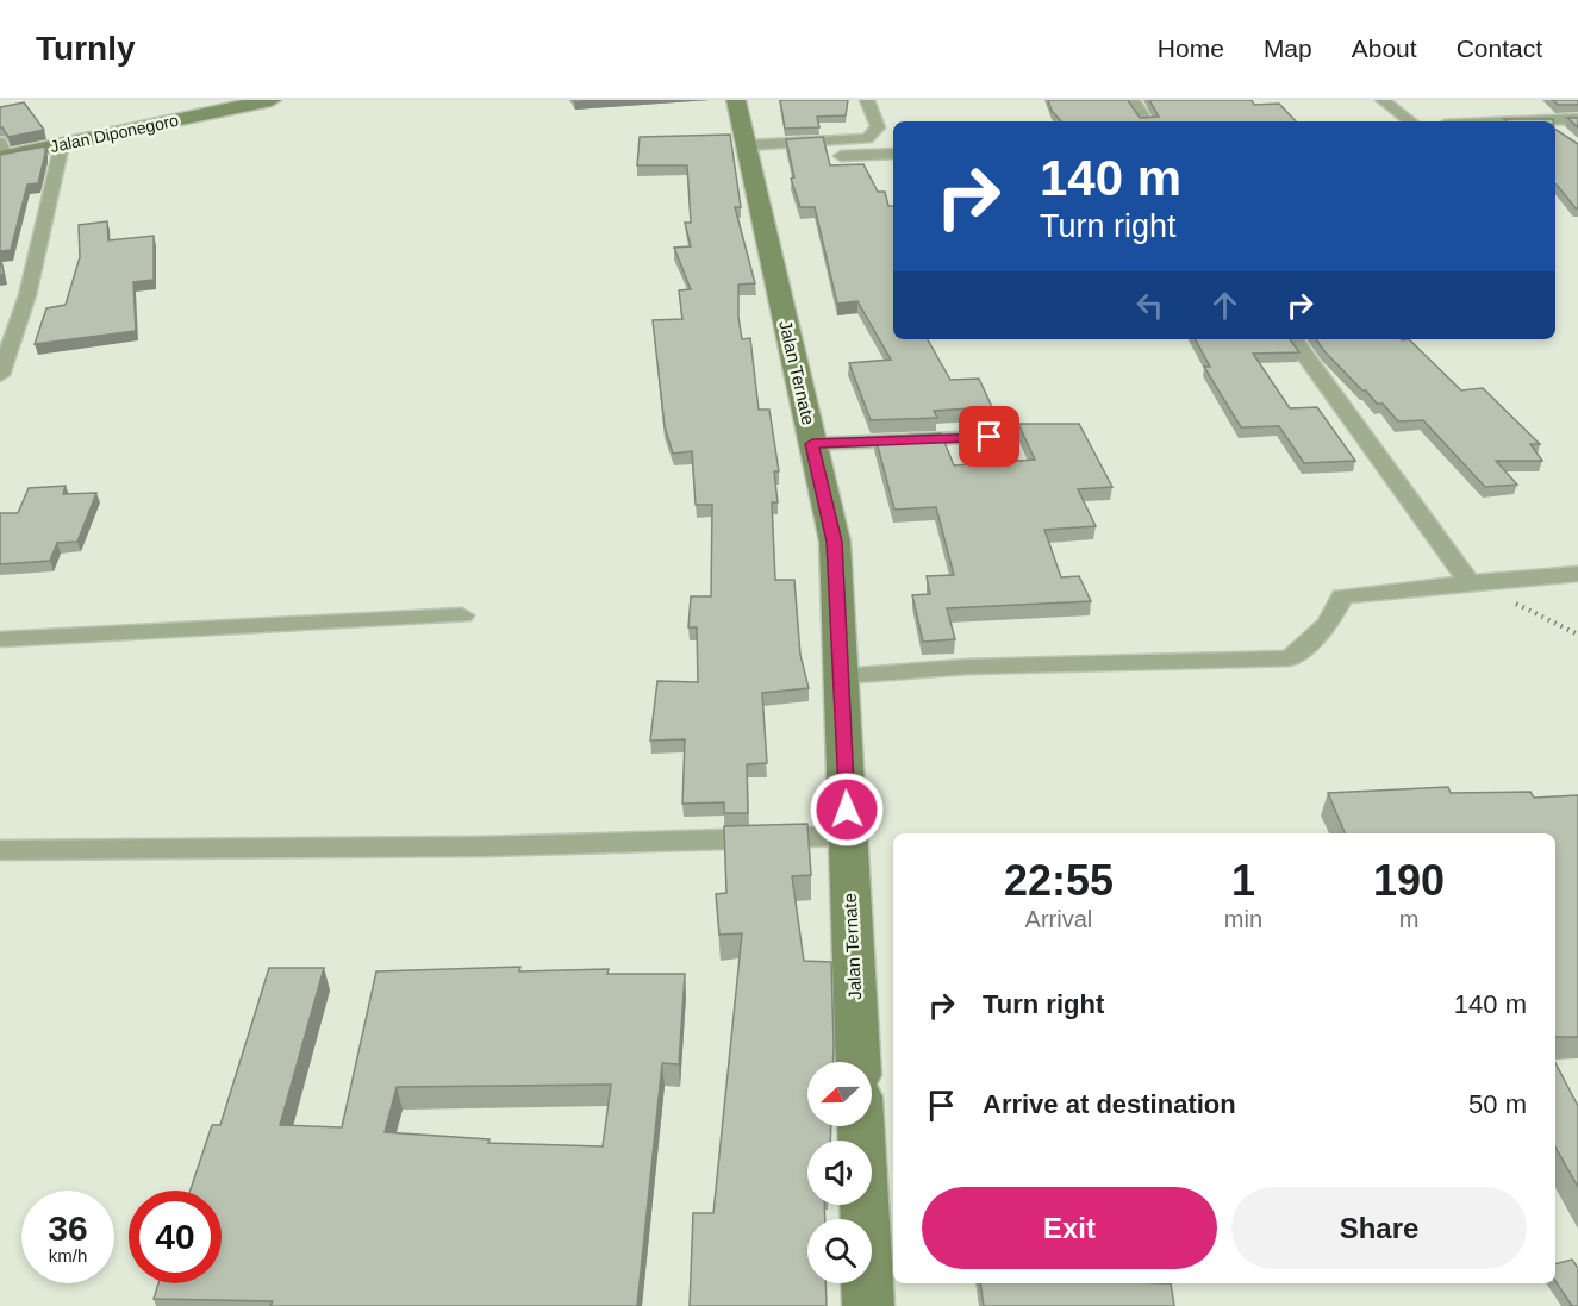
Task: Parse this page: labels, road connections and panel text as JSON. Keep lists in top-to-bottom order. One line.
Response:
{"streets":{"street":["Jalan Diponegoro","Jalan Ternate"]},"north":"left","page":{"header":"Turnly","nav":["Home","Map","About","Contact"],"turn":["140 m","Turn right"],"eta":["22:55","Arrival","1","min","190","m"],"list":[{"name":"Turn right","value":"140 m"},{"name":"Arrive at destination","value":"50 m"}],"buttons":["Exit","Share"],"speed":"36 km/h","limit":"40"}}
